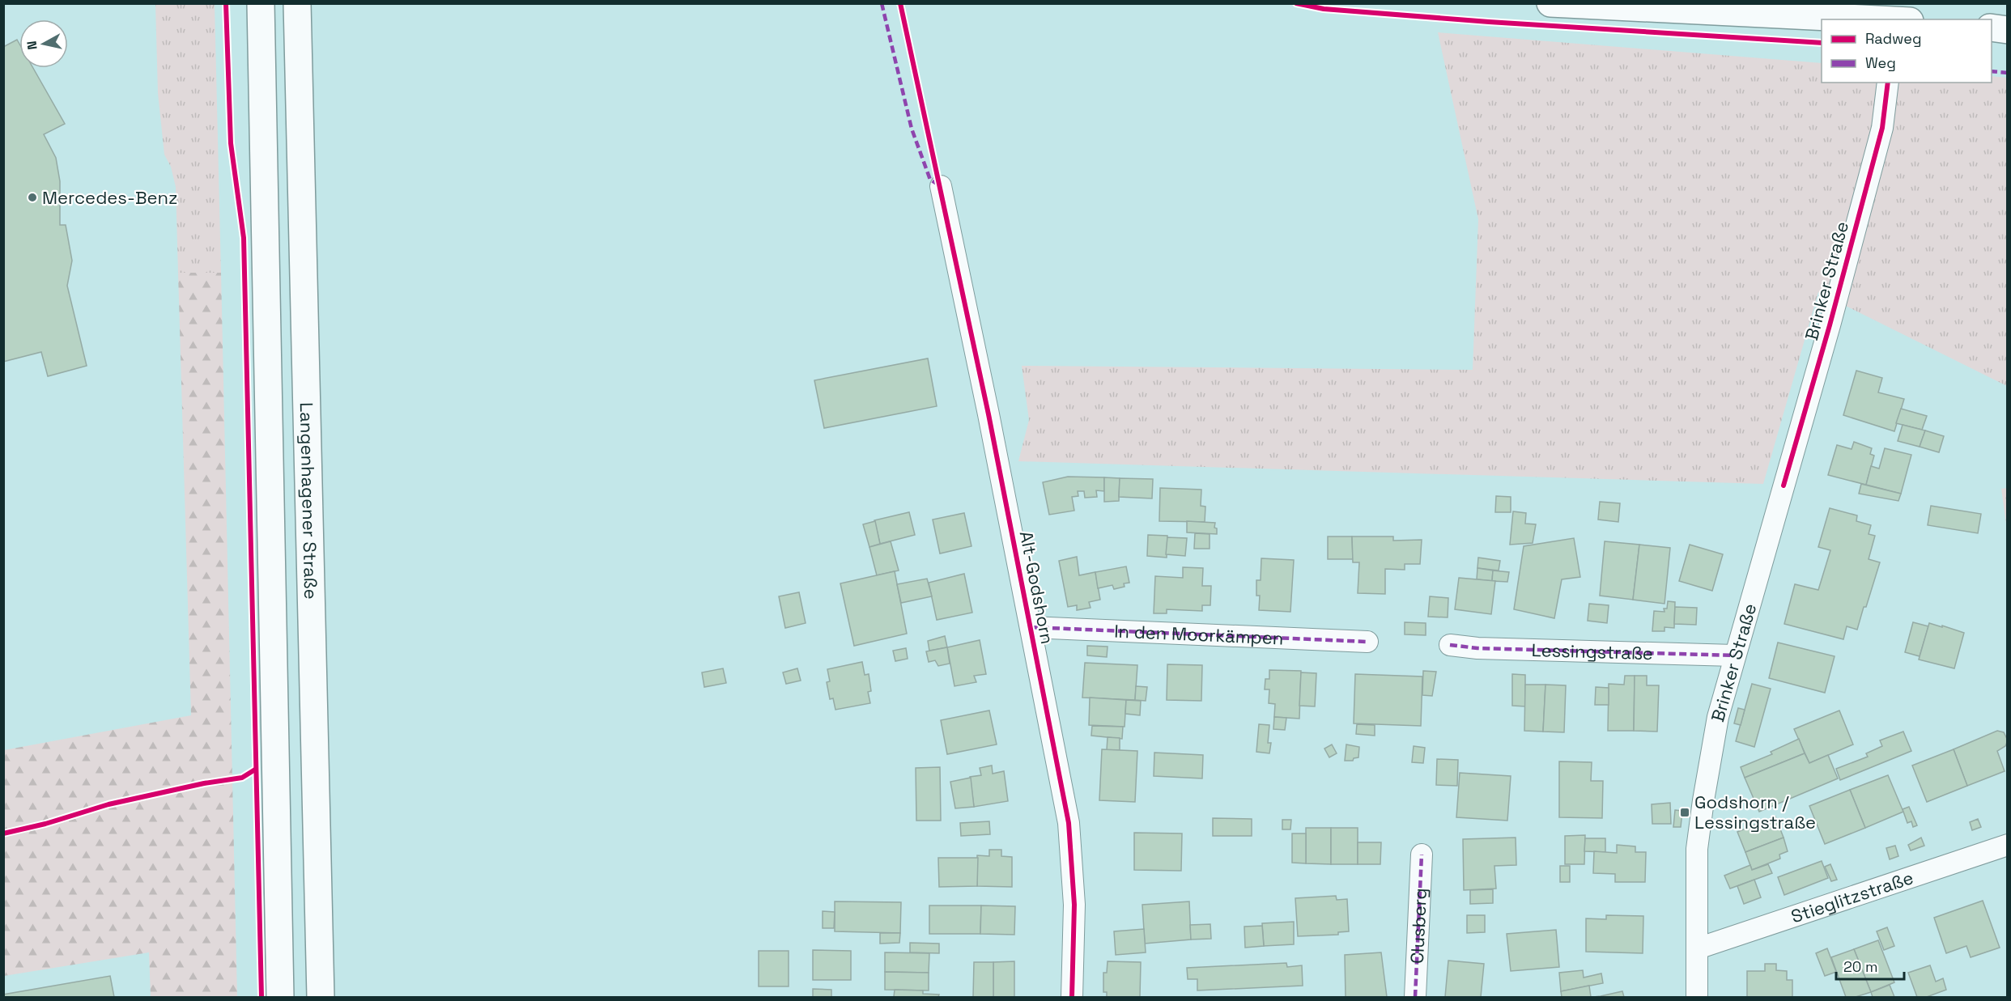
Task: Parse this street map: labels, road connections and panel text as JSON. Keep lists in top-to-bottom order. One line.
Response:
{"streets":{"main road":["Langenhagener Straße"],"street":["Brinker Straße","Alt-Godshorn","In den Moorkämpen","Lessingstraße","Stieglitzstraße","Clusberg"]},"crossings":[["Brinker Straße","Lessingstraße"],["Brinker Straße","Stieglitzstraße"],["Alt-Godshorn","In den Moorkämpen"]],"places":{"other":["Mercedes-Benz"],"transit":["Godshorn / Lessingstraße"]},"legend":["Radweg","Weg"],"scale_bar":"20 m","north":"left"}
